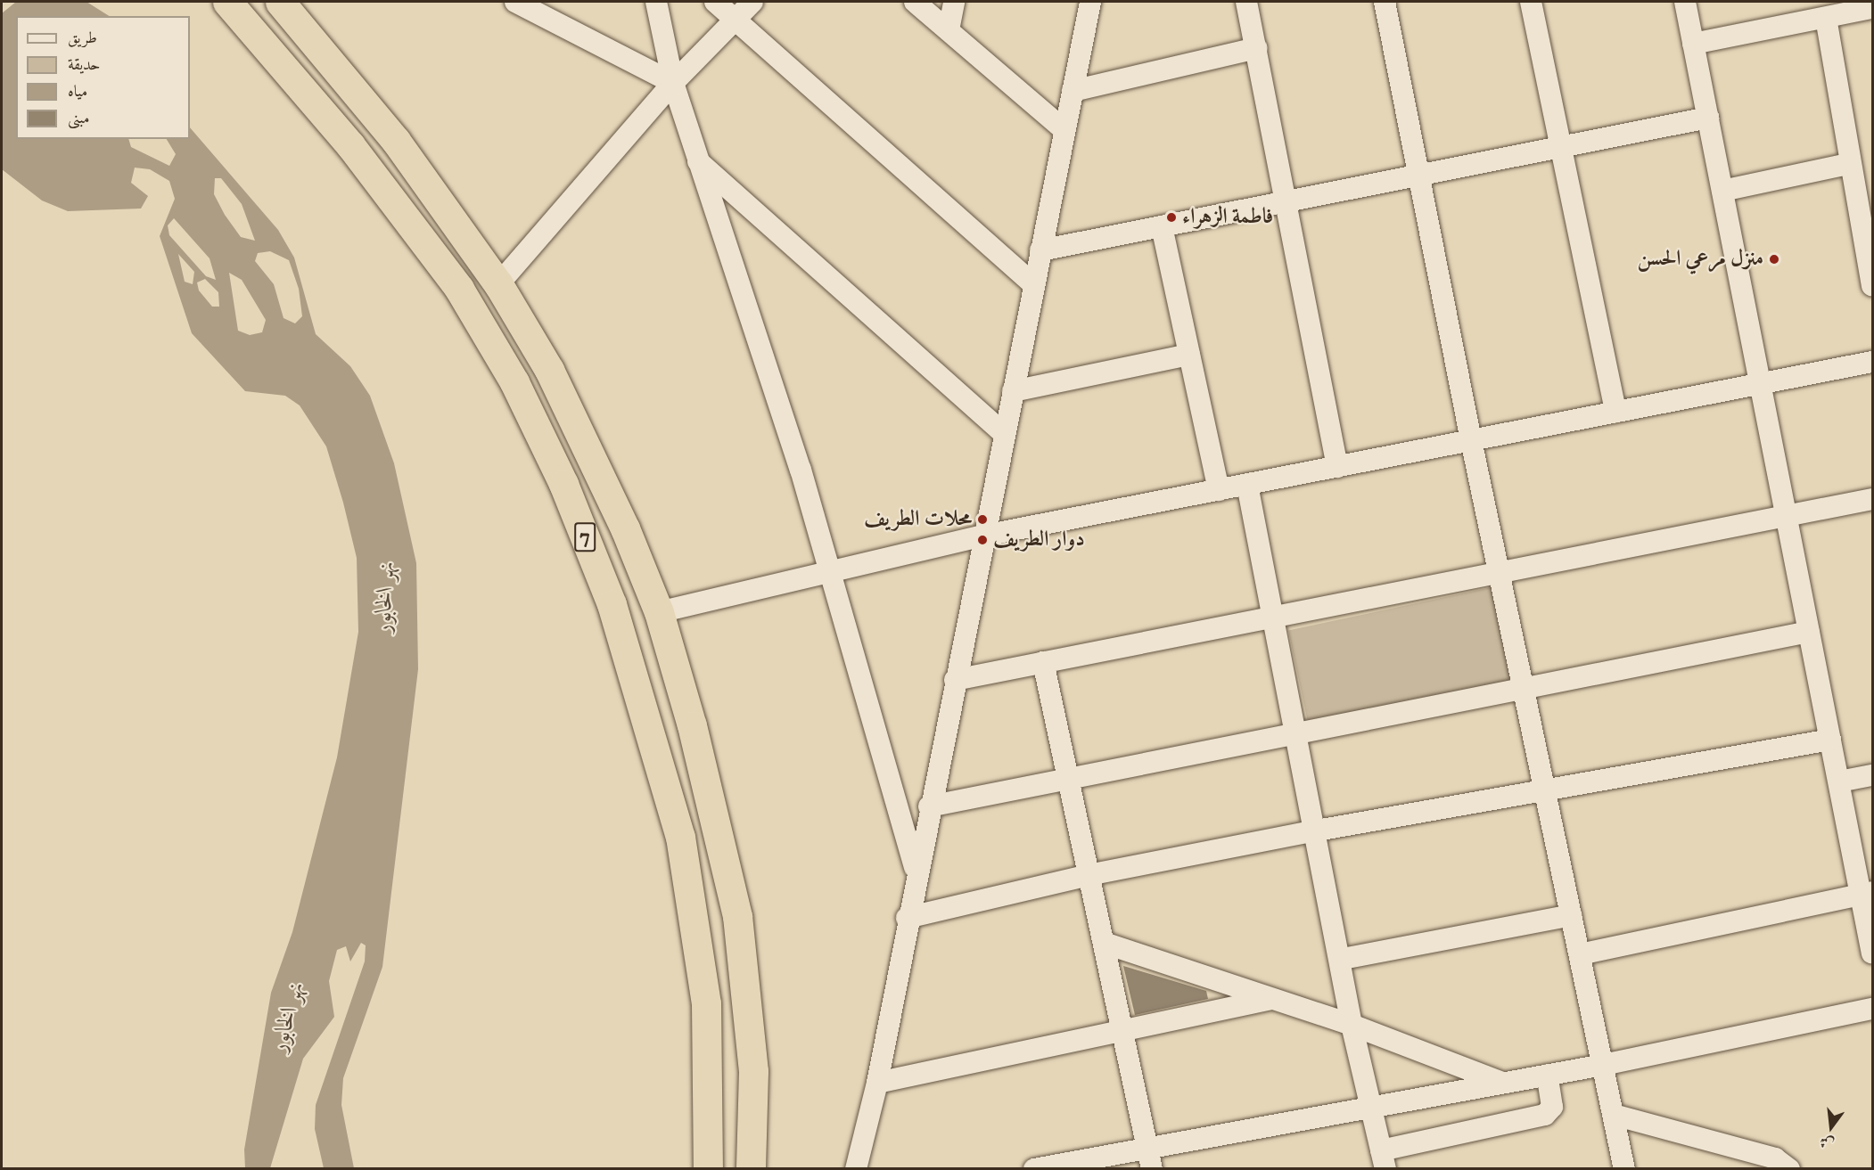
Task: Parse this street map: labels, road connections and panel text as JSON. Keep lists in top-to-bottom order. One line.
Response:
{"streets":{"highway":["7"]},"water":["نهر الخابور"],"places":["فاطمة الزهراء","منزل مرعي الحسن","محلات الطريف","دوار الطريف"],"legend":["طريق","حديقة","مياه","مبنى"],"north":"bottom"}
